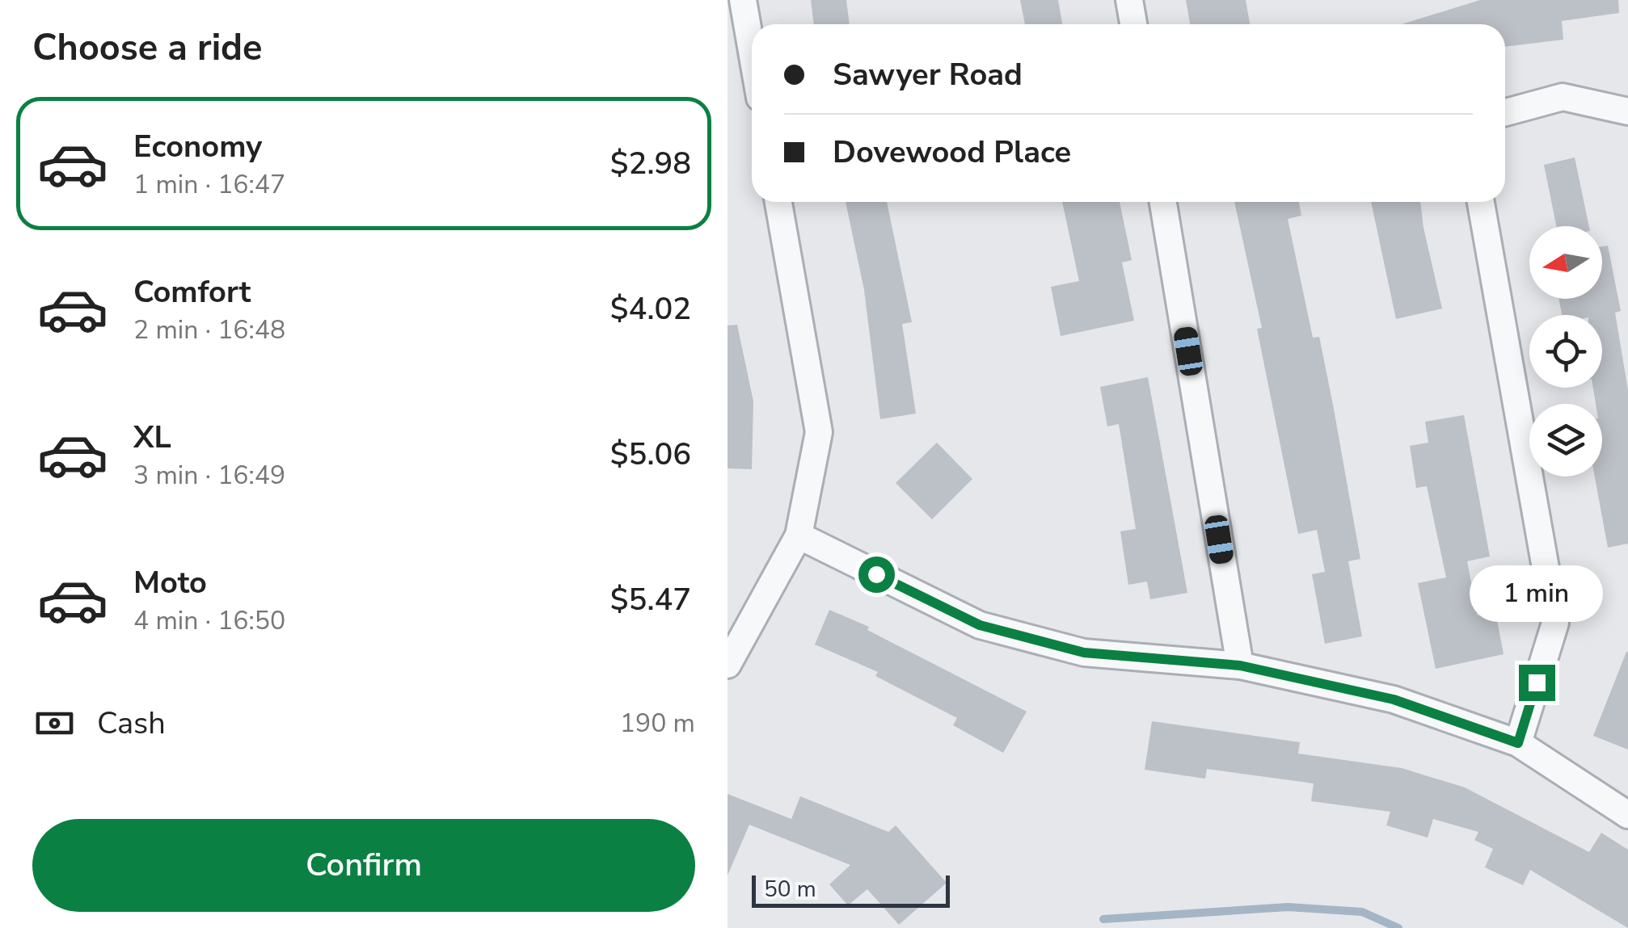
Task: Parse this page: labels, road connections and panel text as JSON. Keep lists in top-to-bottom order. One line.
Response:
{"scale_bar":"50 m","north":"left","page":{"heading":"Choose a ride","banner":["Sawyer Road","Dovewood Place"],"list":[{"name":"Economy","note":"1 min · 16:47","value":"$2.98"},{"name":"Comfort","note":"2 min · 16:48","value":"$4.02"},{"name":"XL","note":"3 min · 16:49","value":"$5.06"},{"name":"Moto","note":"4 min · 16:50","value":"$5.47"}],"bubble":"1 min","pay":["Cash","190 m"],"buttons":"Confirm","scale":"50 m"}}
